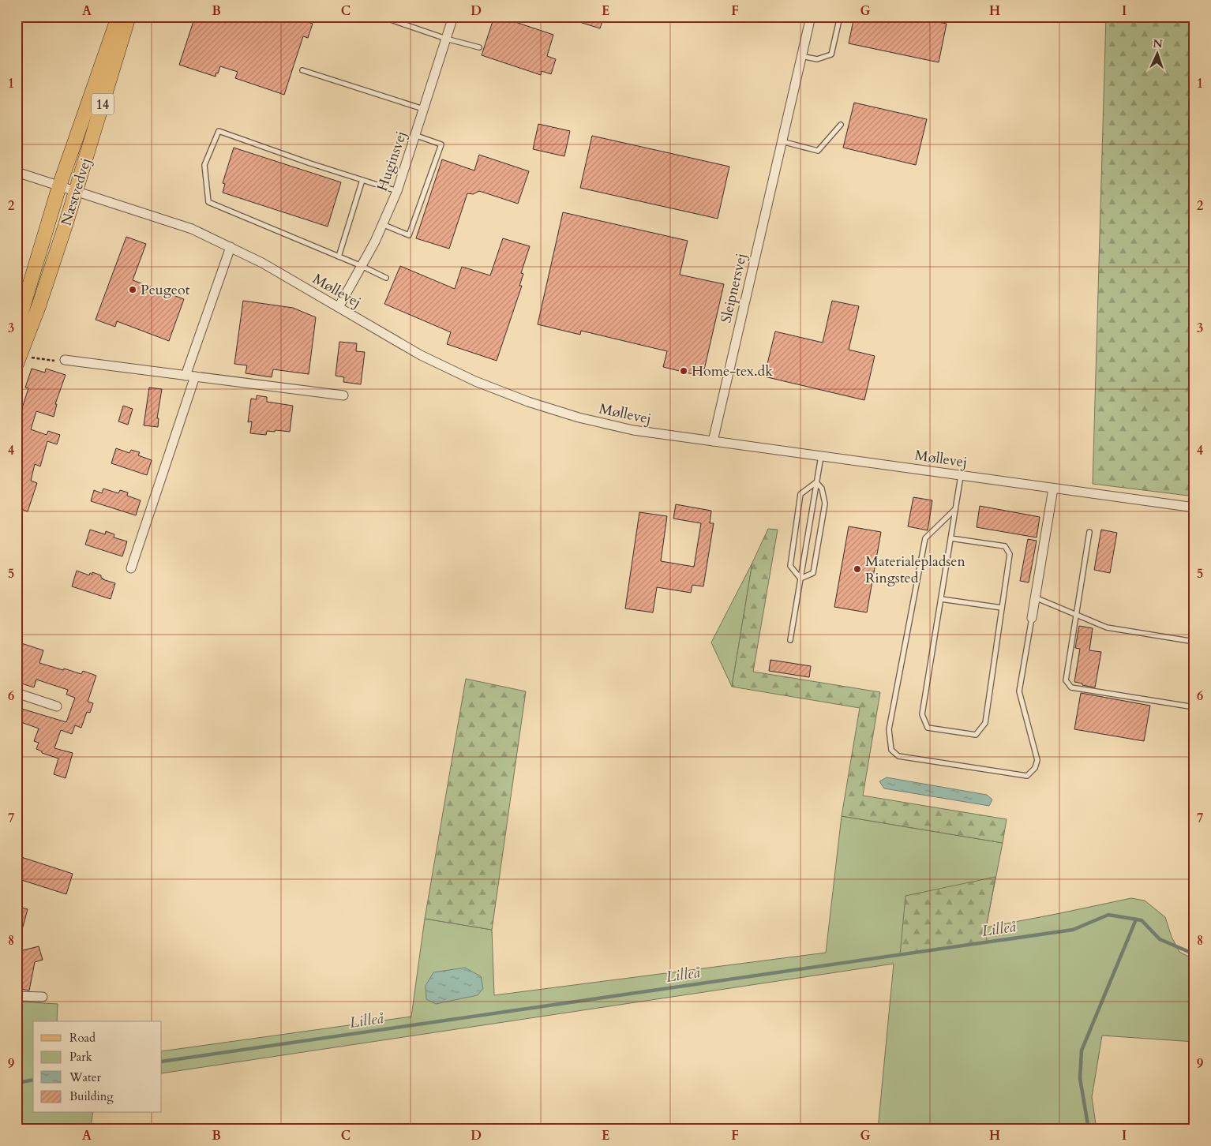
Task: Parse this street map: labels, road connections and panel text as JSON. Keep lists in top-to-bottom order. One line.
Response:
{"streets":{"main road":["14","Næstvedvej"],"street":["Huginsvej","Sleipnersvej","Møllevej"]},"crossings":[["Huginsvej","Møllevej"],["Næstvedvej","Møllevej"],["Sleipnersvej","Møllevej"]],"water":["Lilleå"],"places":["Peugeot","Home-tex.dk","Materialepladsen Ringsted"],"legend":["Road","Park","Water","Building"],"north":"top","grid":{"columns":["A","B","C","D","E","F","G","H","I"],"rows":["1","2","3","4","5","6","7","8","9"]}}
